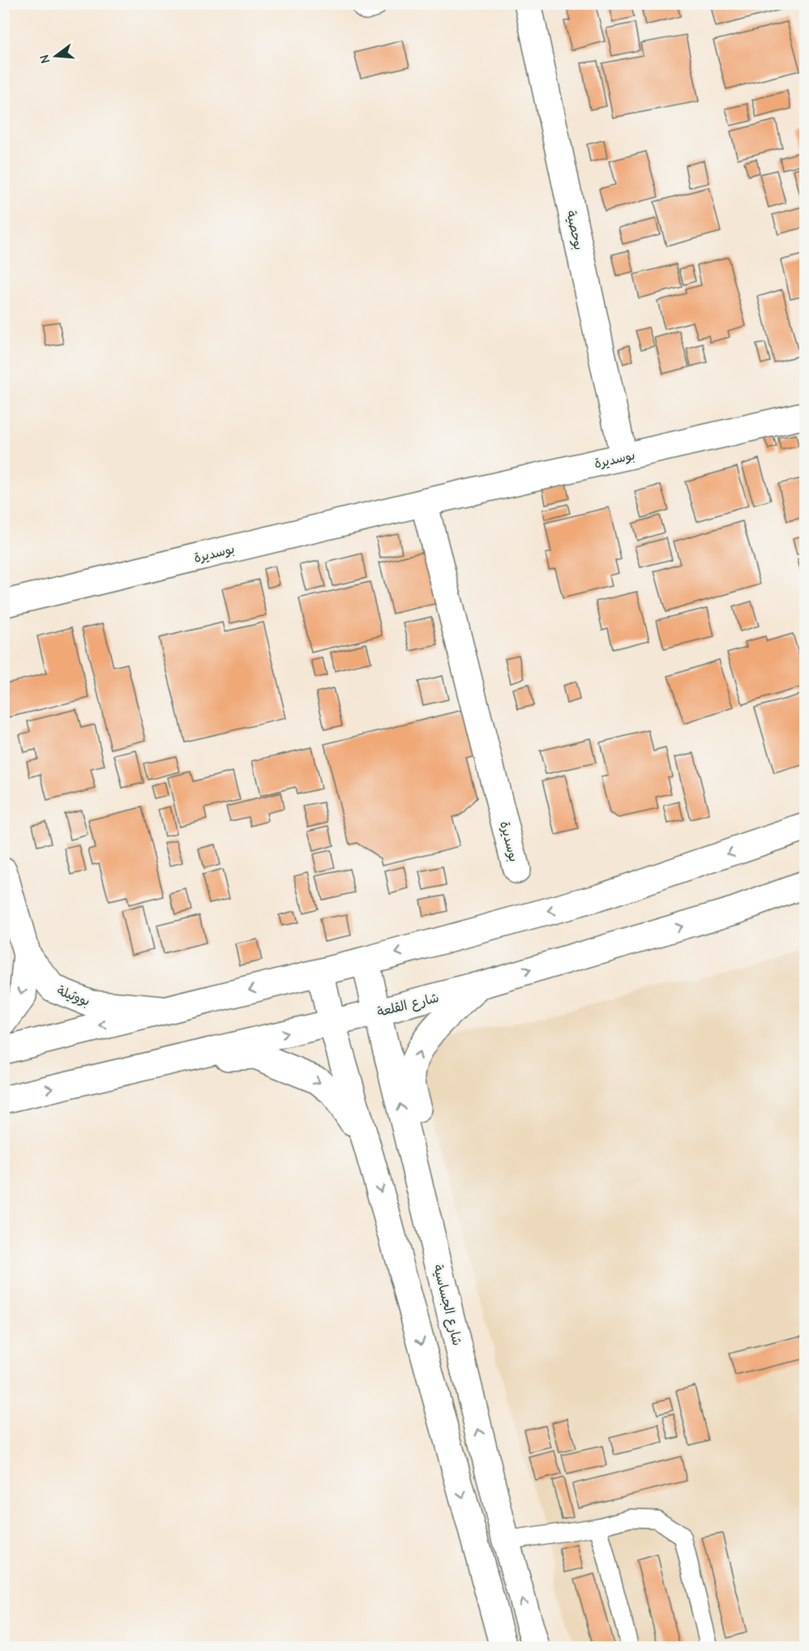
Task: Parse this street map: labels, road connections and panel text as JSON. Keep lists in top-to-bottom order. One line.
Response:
{"streets":{"street":["بوحصية","بوسديرة","بووثيلة","شارع القلعة","شارع الجساسية"]},"crossings":[["بوحصية","بوسديرة"],["شارع القلعة","شارع الجساسية"]],"north":"left"}
